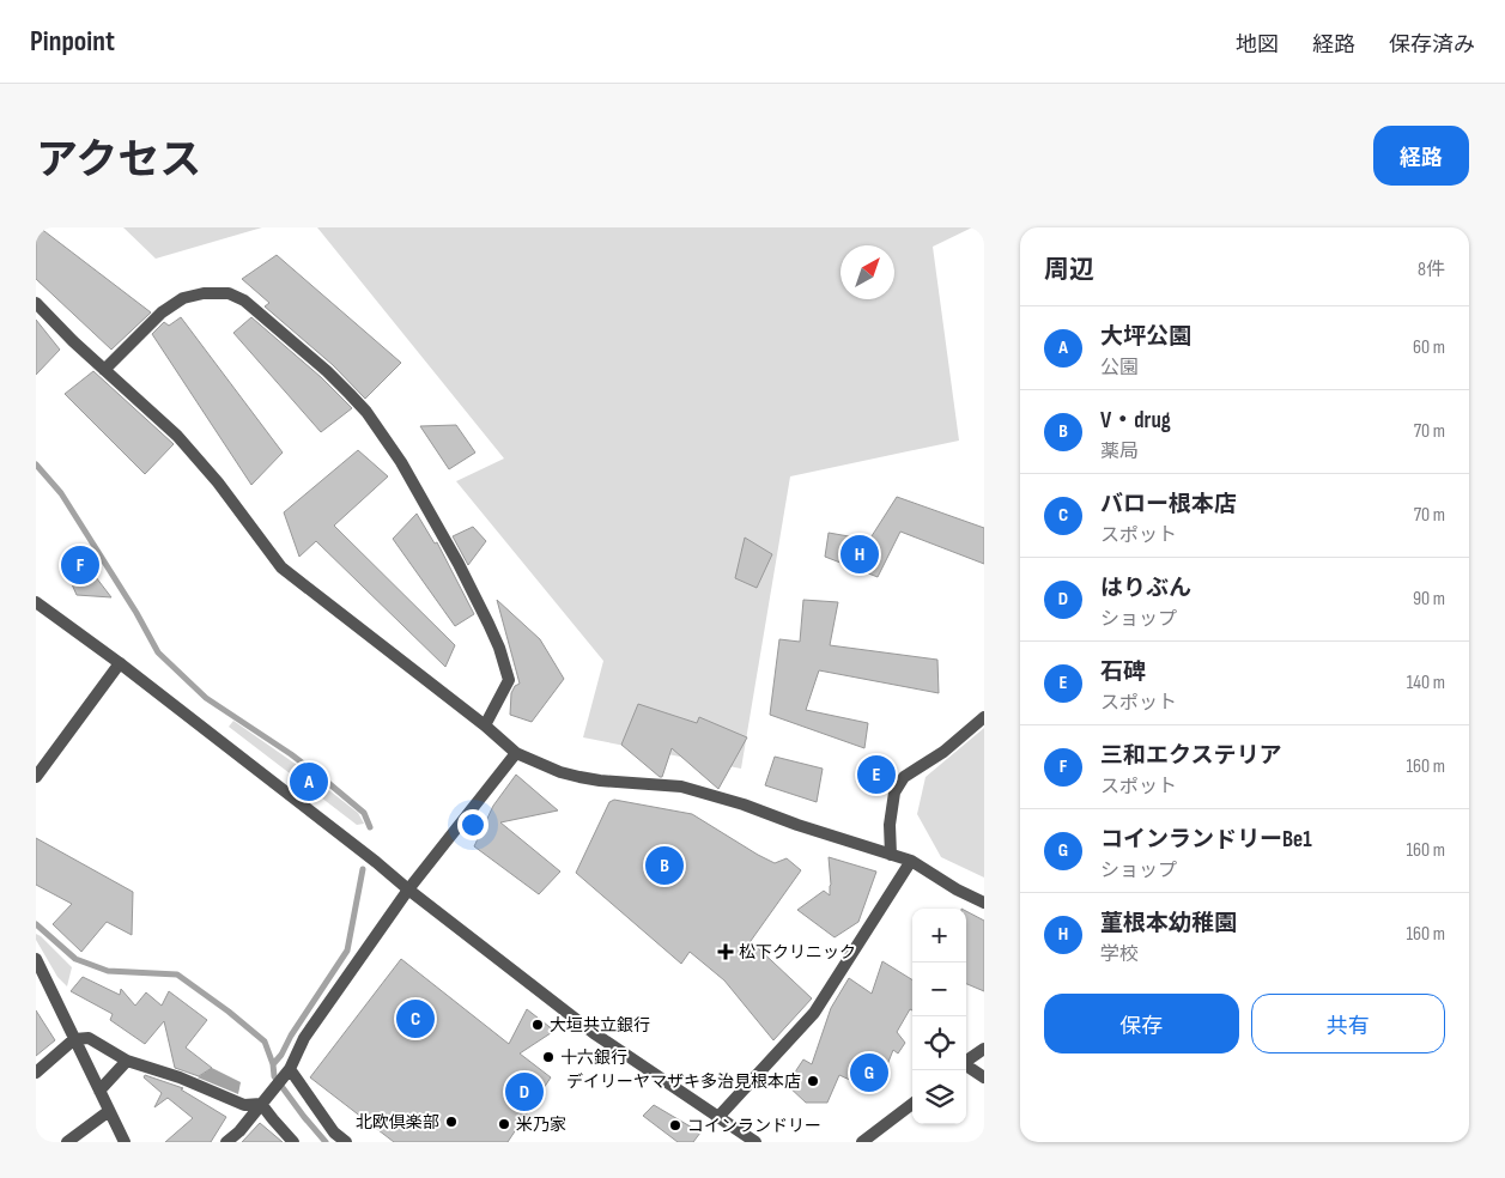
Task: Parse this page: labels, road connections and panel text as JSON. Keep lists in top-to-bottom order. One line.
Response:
{"places":{"health":["松下クリニック"],"other":["大垣共立銀行","十六銀行","デイリーヤマザキ多治見根本店","北欧倶楽部","米乃家","コインランドリー"]},"north":"top right","page":{"header":"Pinpoint","nav":["地図","経路","保存済み"],"title":"アクセス","buttons":["経路",["保存","共有"]],"heading":["周辺","8件"],"list":[{"mark":"A","name":"大坪公園","note":"公園","value":"60 m"},{"mark":"B","name":"V・drug","note":"薬局","value":"70 m"},{"mark":"C","name":"バロー根本店","note":"スポット","value":"70 m"},{"mark":"D","name":"はりぶん","note":"ショップ","value":"90 m"},{"mark":"E","name":"石碑","note":"スポット","value":"140 m"},{"mark":"F","name":"三和エクステリア","note":"スポット","value":"160 m"},{"mark":"G","name":"コインランドリーBe1","note":"ショップ","value":"160 m"},{"mark":"H","name":"菫根本幼稚園","note":"学校","value":"160 m"}],"pins":["H","F","E","A","B","C","G","D"],"map_buttons":["+","−"]}}
